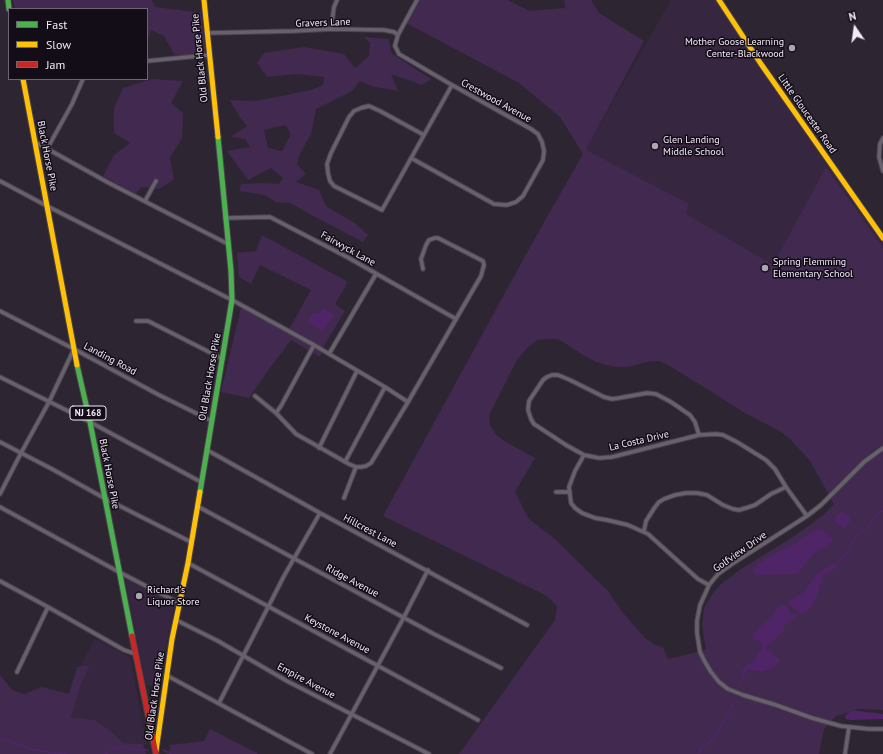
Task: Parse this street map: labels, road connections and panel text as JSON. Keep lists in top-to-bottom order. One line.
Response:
{"streets":{"street":["Gravers Lane","Old Black Horse Pike","Crestwood Avenue","Little Gloucester Road","Black Horse Pike","Fairwyck Lane","Landing Road","NJ 168","La Costa Drive","Hillcrest Lane","Golfview Drive","Ridge Avenue","Keystone Avenue","Empire Avenue"]},"crossings":[["Gravers Lane","Old Black Horse Pike"],["Gravers Lane","Crestwood Avenue"],["Old Black Horse Pike","Black Horse Pike"],["Old Black Horse Pike","Fairwyck Lane"],["Old Black Horse Pike","Landing Road"],["Old Black Horse Pike","Hillcrest Lane"],["Old Black Horse Pike","Ridge Avenue"],["Old Black Horse Pike","Keystone Avenue"],["Old Black Horse Pike","Empire Avenue"],["Black Horse Pike","Landing Road"],["La Costa Drive","Golfview Drive"]],"places":["Mother Goose Learning Center-Blackwood","Glen Landing Middle School","Spring Flemming Elementary School","Richard's Liquor Store"],"legend":["Fast","Slow","Jam"],"north":"top"}
